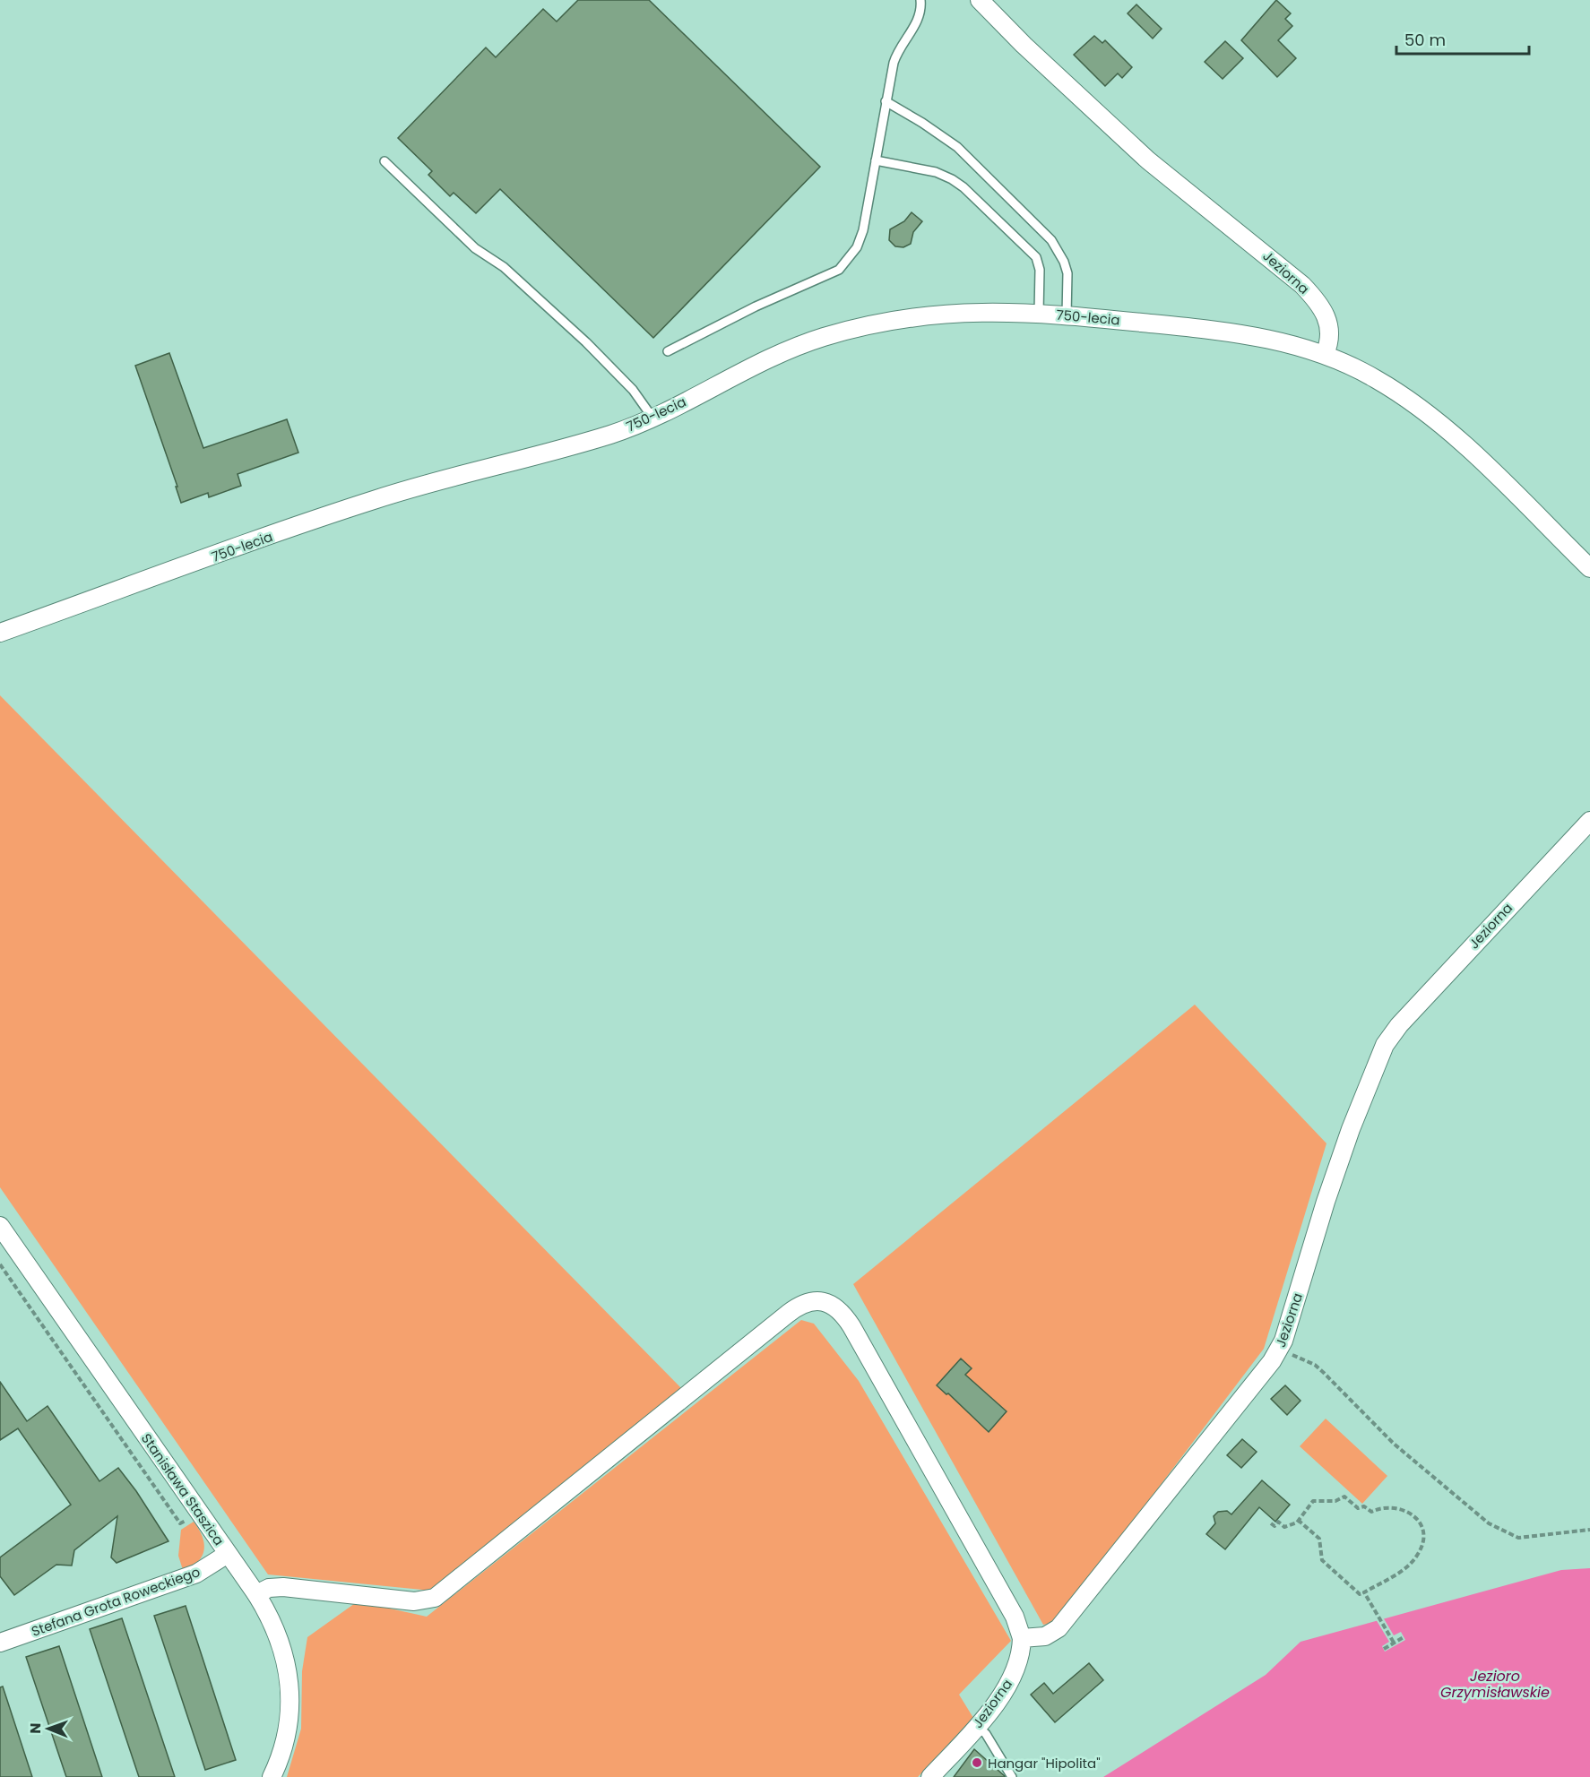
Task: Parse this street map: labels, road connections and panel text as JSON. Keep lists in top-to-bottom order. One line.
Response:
{"streets":{"street":["Jeziorna","750-lecia","Stanisława Staszica","Stefana Grota Roweckiego"]},"crossings":[["Jeziorna","750-lecia"],["Stanisława Staszica","Stefana Grota Roweckiego"]],"water":["Jezioro Grzymisławskie"],"places":["Hangar \"Hipolita\""],"scale_bar":"50 m","north":"left"}
